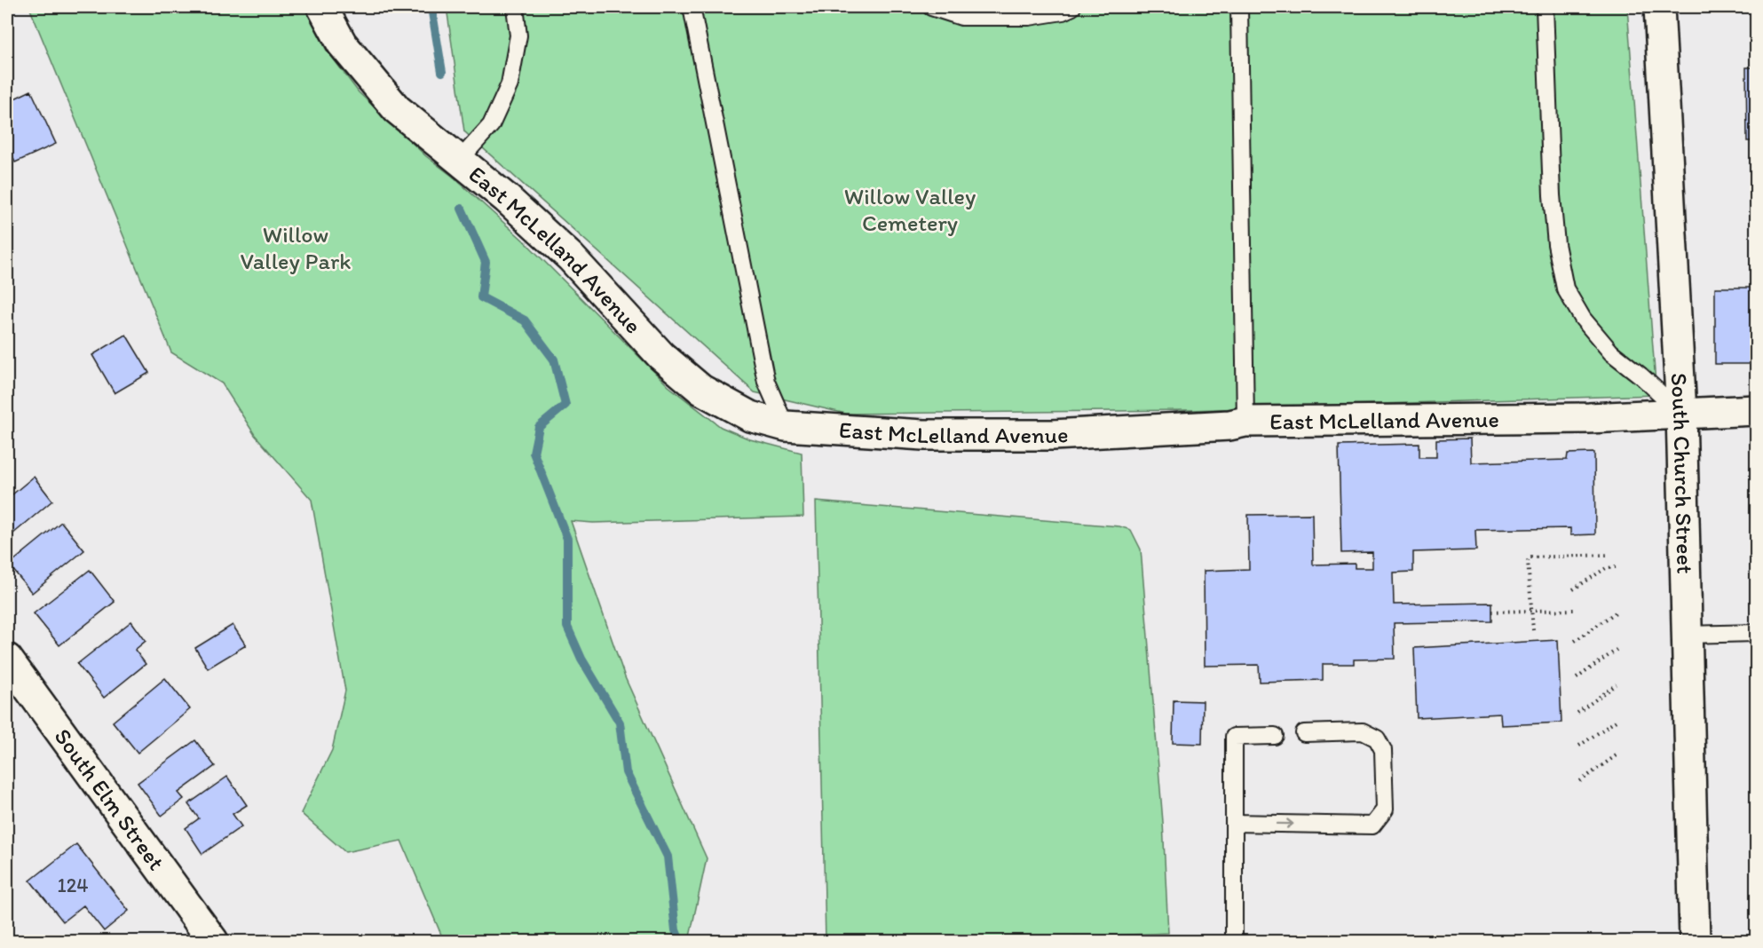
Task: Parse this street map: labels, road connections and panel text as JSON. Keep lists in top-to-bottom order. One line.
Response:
{"streets":{"street":["East McLelland Avenue","South Church Street","South Elm Street"]},"crossings":[["East McLelland Avenue","South Church Street"]],"parks":["Willow Valley Cemetery","Willow Valley Park"],"house_numbers":["124"]}
